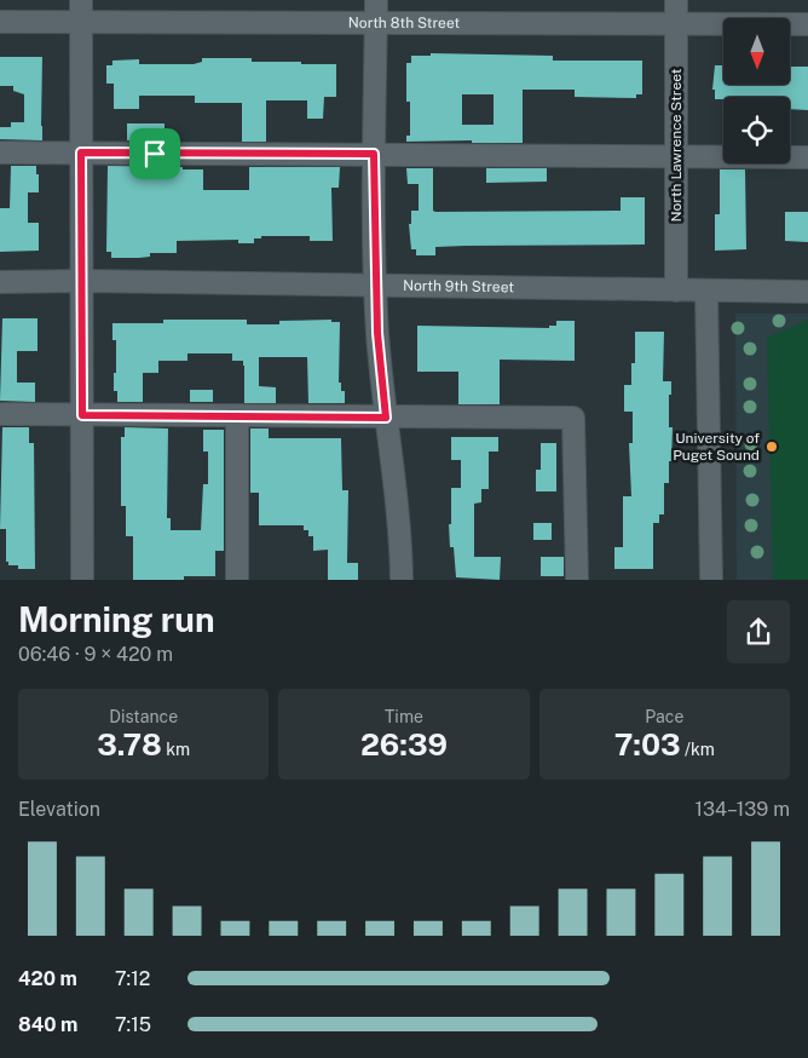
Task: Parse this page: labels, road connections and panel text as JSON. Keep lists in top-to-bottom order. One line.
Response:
{"streets":{"street":["North 8th Street","North Lawrence Street","North 9th Street"]},"crossings":[["North 8th Street","North Lawrence Street"],["North Lawrence Street","North 9th Street"]],"places":["University of Puget Sound"],"north":"bottom","page":{"heading":["Morning run","06:46 · 9 × 420 m"],"stats":[["Distance","3.78 km"],["Time","26:39"],["Pace","7:03 /km"]],"chart":["Elevation","134–139 m"],"list":[{"name":"420 m","note":"7:12"},{"name":"840 m","note":"7:15"}]}}
